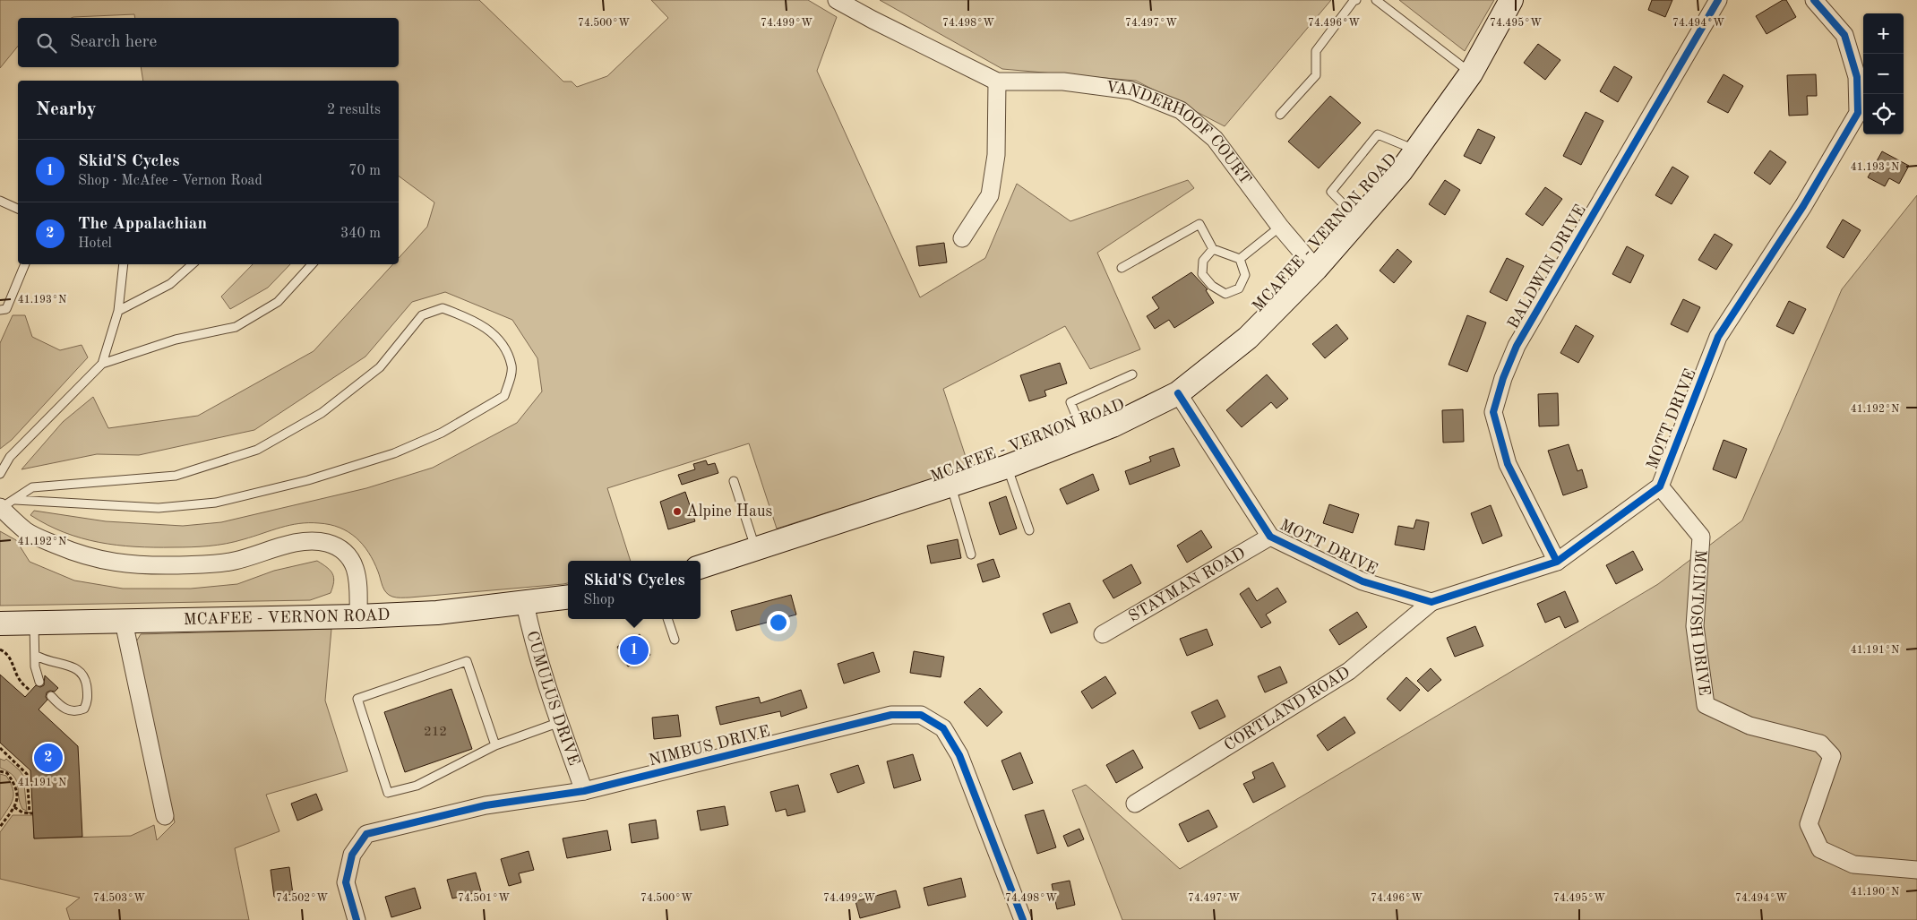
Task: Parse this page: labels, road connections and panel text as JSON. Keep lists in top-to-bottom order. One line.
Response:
{"streets":{"main road":["MCAFEE - VERNON ROAD"],"street":["VANDERHOOF COURT","BALDWIN DRIVE","MOTT DRIVE","STAYMAN ROAD","MCINTOSH DRIVE","CUMULUS DRIVE","CORTLAND ROAD","NIMBUS DRIVE"]},"crossings":[["VANDERHOOF COURT","MCAFEE - VERNON ROAD"],["MCAFEE - VERNON ROAD","MOTT DRIVE"],["MCAFEE - VERNON ROAD","CUMULUS DRIVE"],["BALDWIN DRIVE","MOTT DRIVE"],["MOTT DRIVE","STAYMAN ROAD"],["MOTT DRIVE","MCINTOSH DRIVE"],["MOTT DRIVE","CORTLAND ROAD"],["CUMULUS DRIVE","NIMBUS DRIVE"]],"places":["Alpine Haus"],"house_numbers":["212"],"page":{"map_buttons":["+","−"],"search":"Search here","heading":["Nearby","2 results"],"list":[{"mark":"1","name":"Skid'S Cycles","note":"Shop · McAfee - Vernon Road","value":"70 m"},{"mark":"2","name":"The Appalachian","note":"Hotel","value":"340 m"}],"popup":["Skid'S Cycles","Shop"],"pins":["1","2"]},"coordinates":["74.500°W","74.499°W","74.498°W","74.497°W","74.496°W","74.495°W","74.494°W","41.193°N","41.192°N","41.191°N","41.190°N","74.503°W","74.502°W","74.501°W"]}
